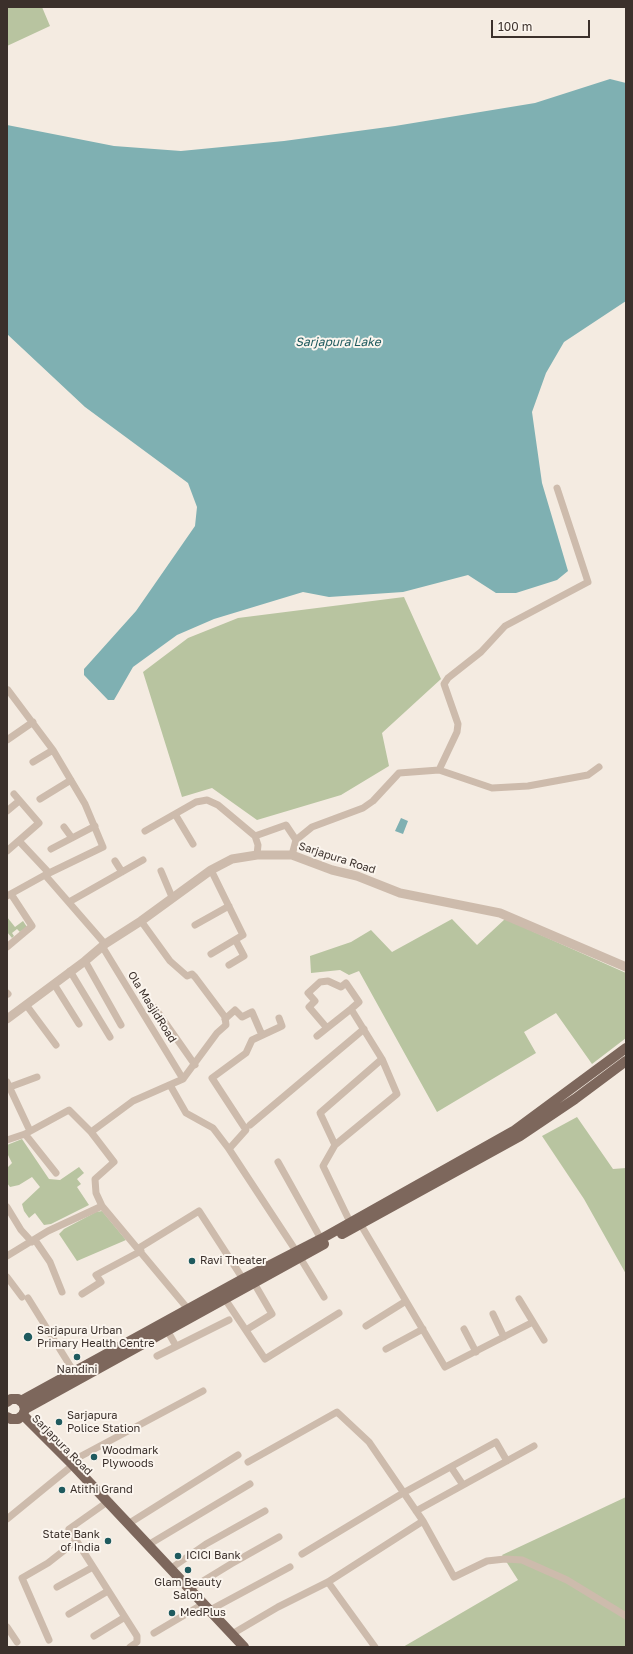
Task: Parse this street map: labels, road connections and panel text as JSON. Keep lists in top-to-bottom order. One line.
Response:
{"streets":{"main road":["Sarjapura Road"],"street":["Ola MasjidRoad"]},"crossings":[["Sarjapura Road","Ola MasjidRoad"]],"water":["Sarjapura Lake"],"places":["Ravi Theater","Sarjapura Urban Primary Health Centre","Nandini","Sarjapura Police Station","Woodmark Plywoods","Atithi Grand","State Bank of India","ICICI Bank","Glam Beauty Salon","MedPlus"],"scale_bar":"100 m"}
